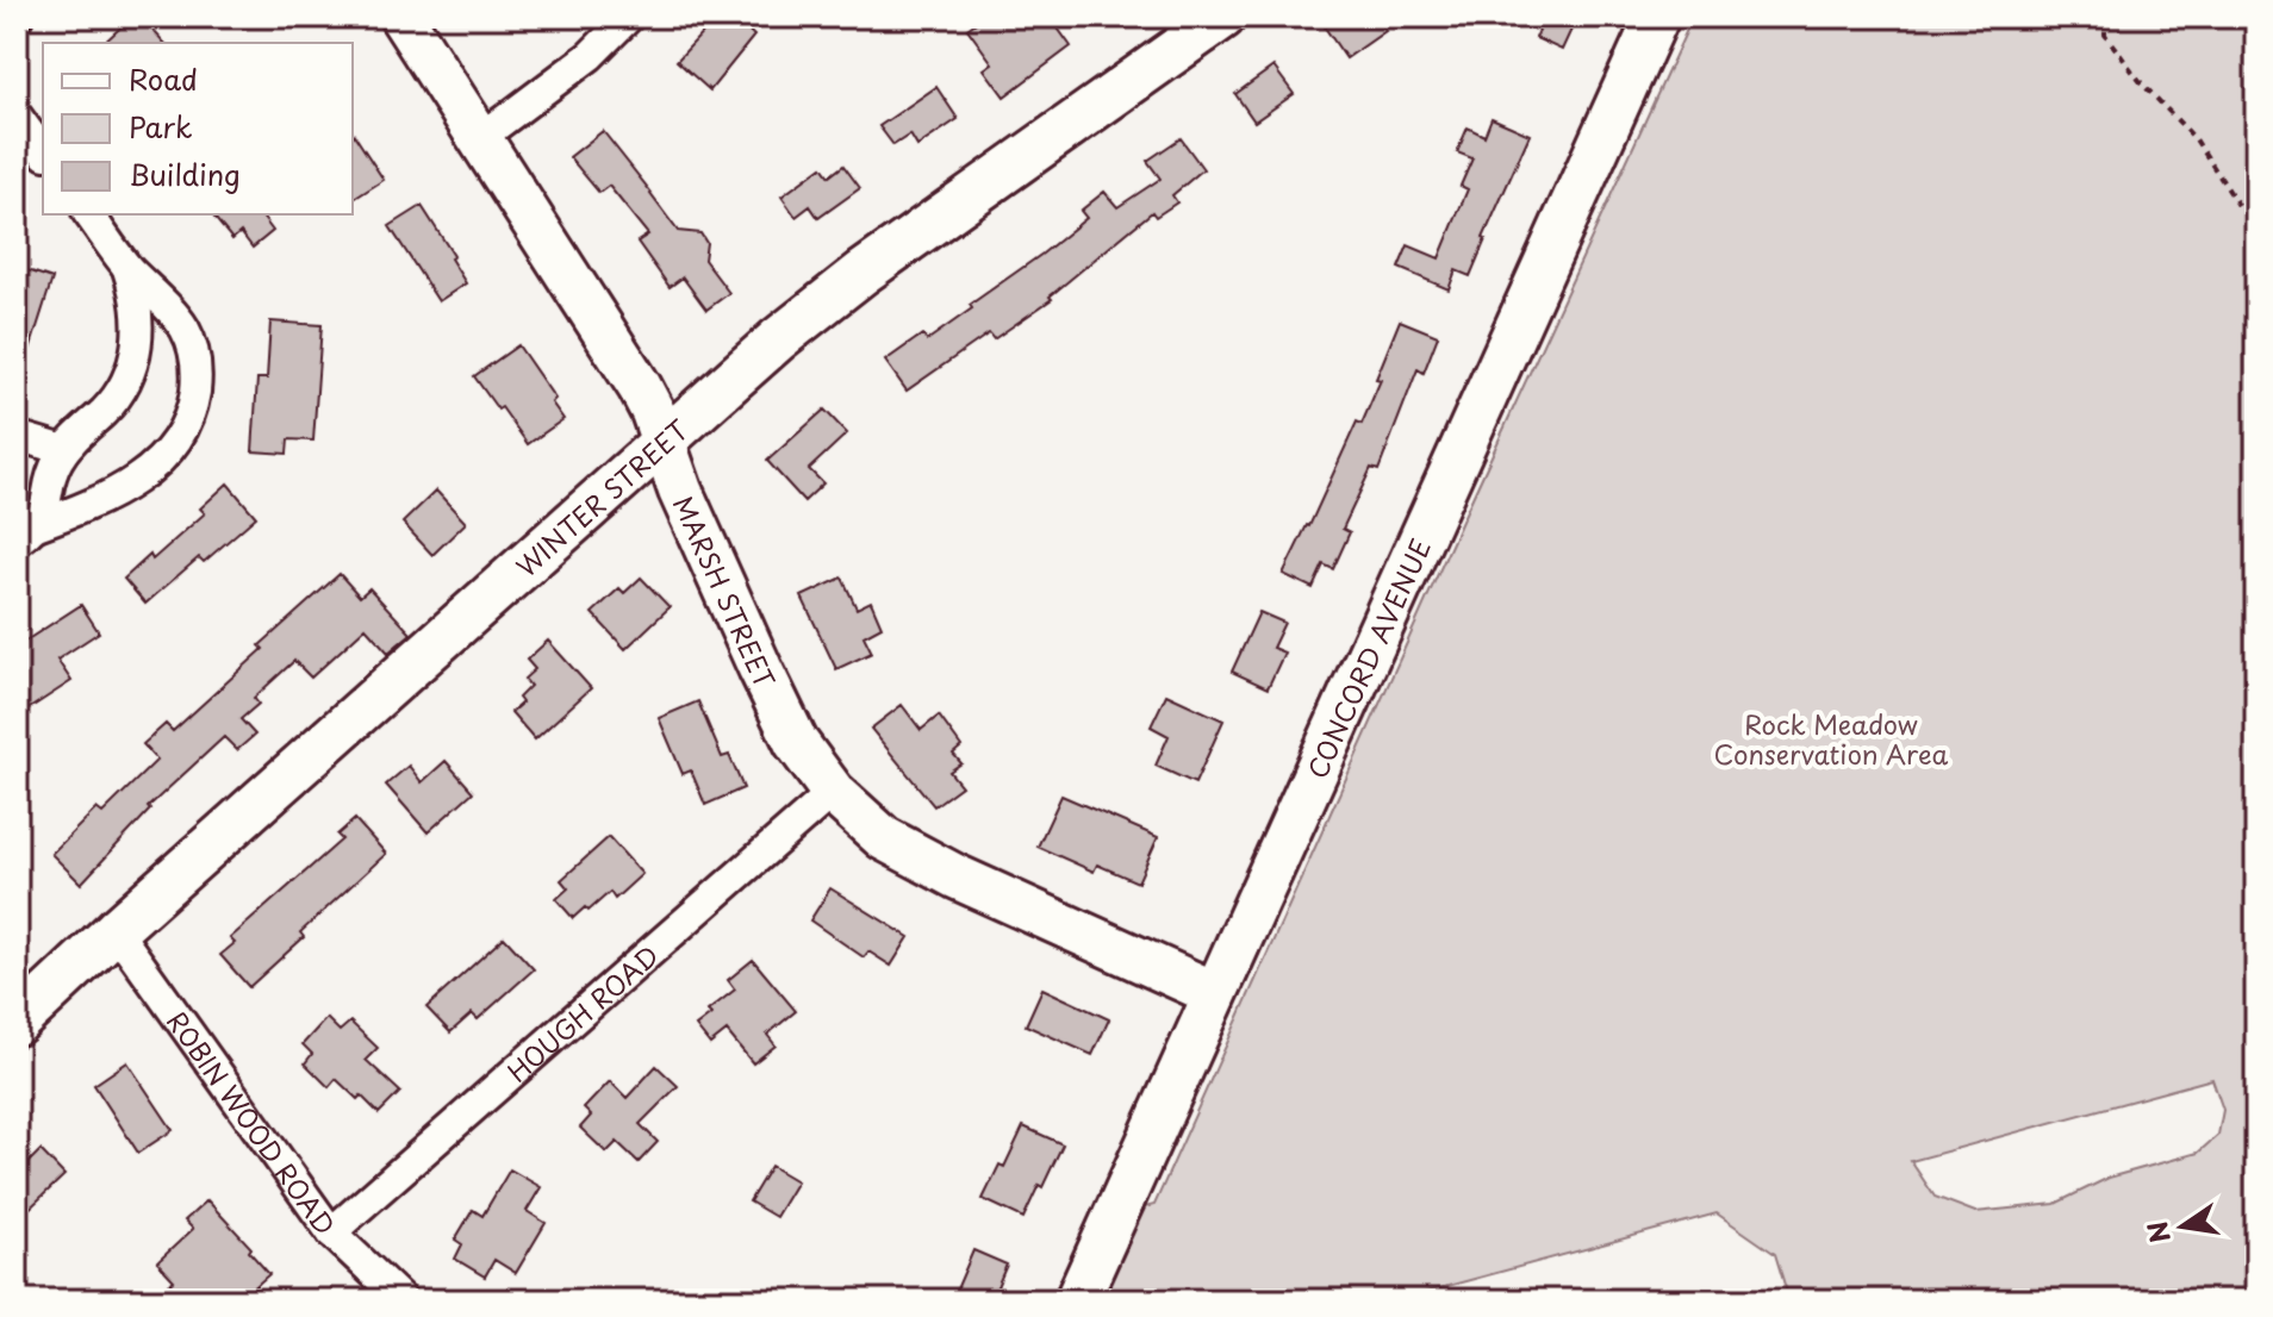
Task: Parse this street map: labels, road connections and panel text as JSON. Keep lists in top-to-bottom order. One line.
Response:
{"streets":{"main road":["WINTER STREET","MARSH STREET","CONCORD AVENUE"],"street":["HOUGH ROAD","ROBIN WOOD ROAD"]},"crossings":[["WINTER STREET","MARSH STREET"],["WINTER STREET","ROBIN WOOD ROAD"],["MARSH STREET","CONCORD AVENUE"],["MARSH STREET","HOUGH ROAD"],["HOUGH ROAD","ROBIN WOOD ROAD"]],"parks":["Rock Meadow Conservation Area"],"legend":["Road","Park","Building"],"north":"left"}
